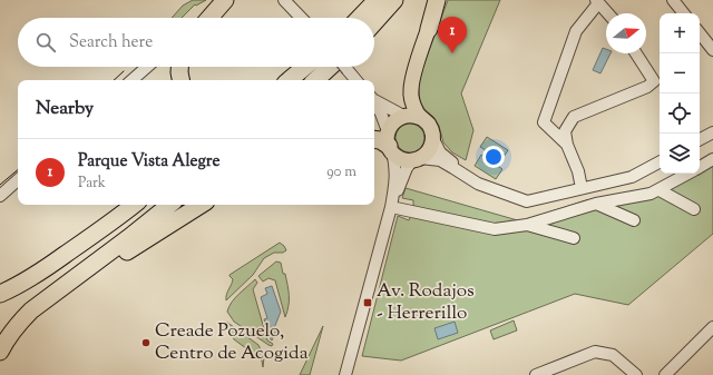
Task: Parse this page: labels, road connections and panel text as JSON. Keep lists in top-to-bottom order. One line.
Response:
{"places":{"transit":["Av. Rodajos - Herrerillo"],"other":["Creade Pozuelo, Centro de Acogida"]},"north":"right","page":{"map_buttons":["+","−"],"pins":"1","search":"Search here","heading":"Nearby","list":[{"mark":"1","name":"Parque Vista Alegre","note":"Park","value":"90 m"}]}}
